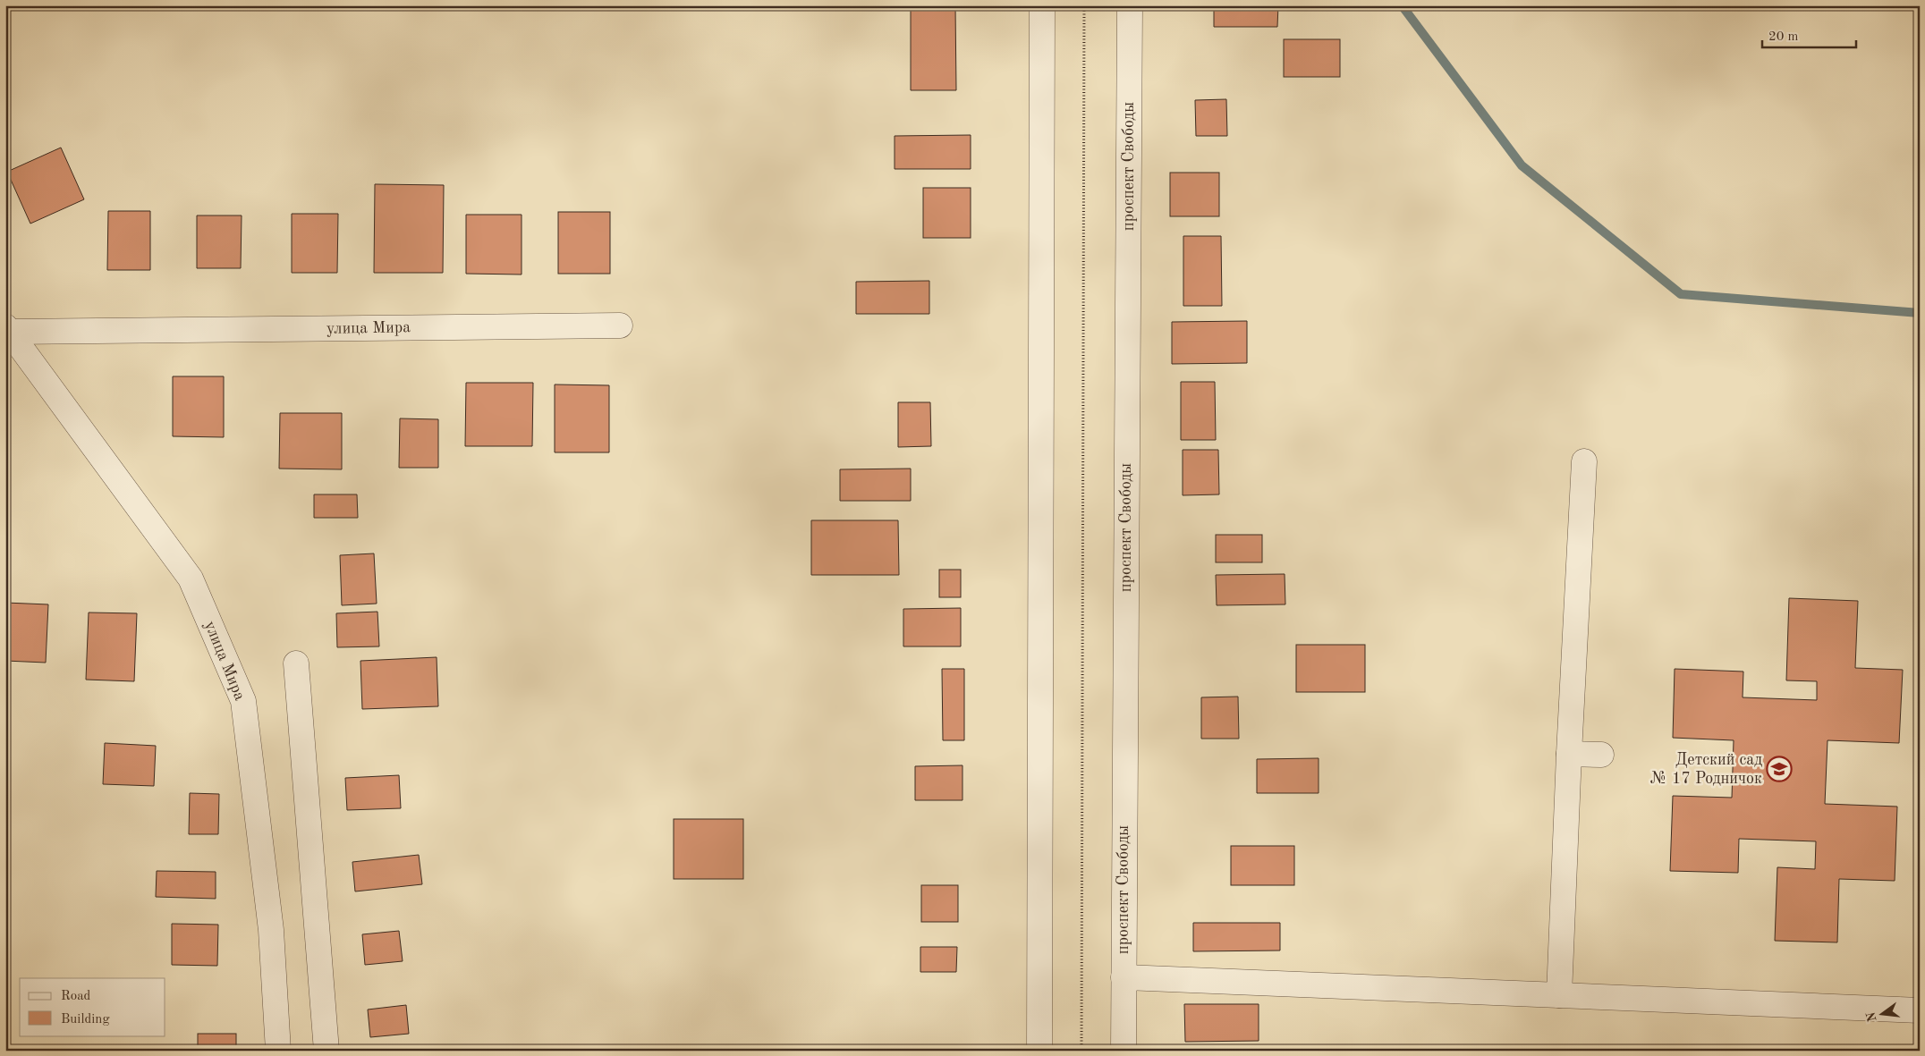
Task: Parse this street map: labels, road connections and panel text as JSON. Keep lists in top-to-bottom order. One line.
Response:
{"streets":{"street":["проспект Свободы","улица Мира"]},"places":{"school or university":["Детский сад № 17 Родничок"]},"legend":["Road","Building"],"scale_bar":"20 m","north":"left"}
